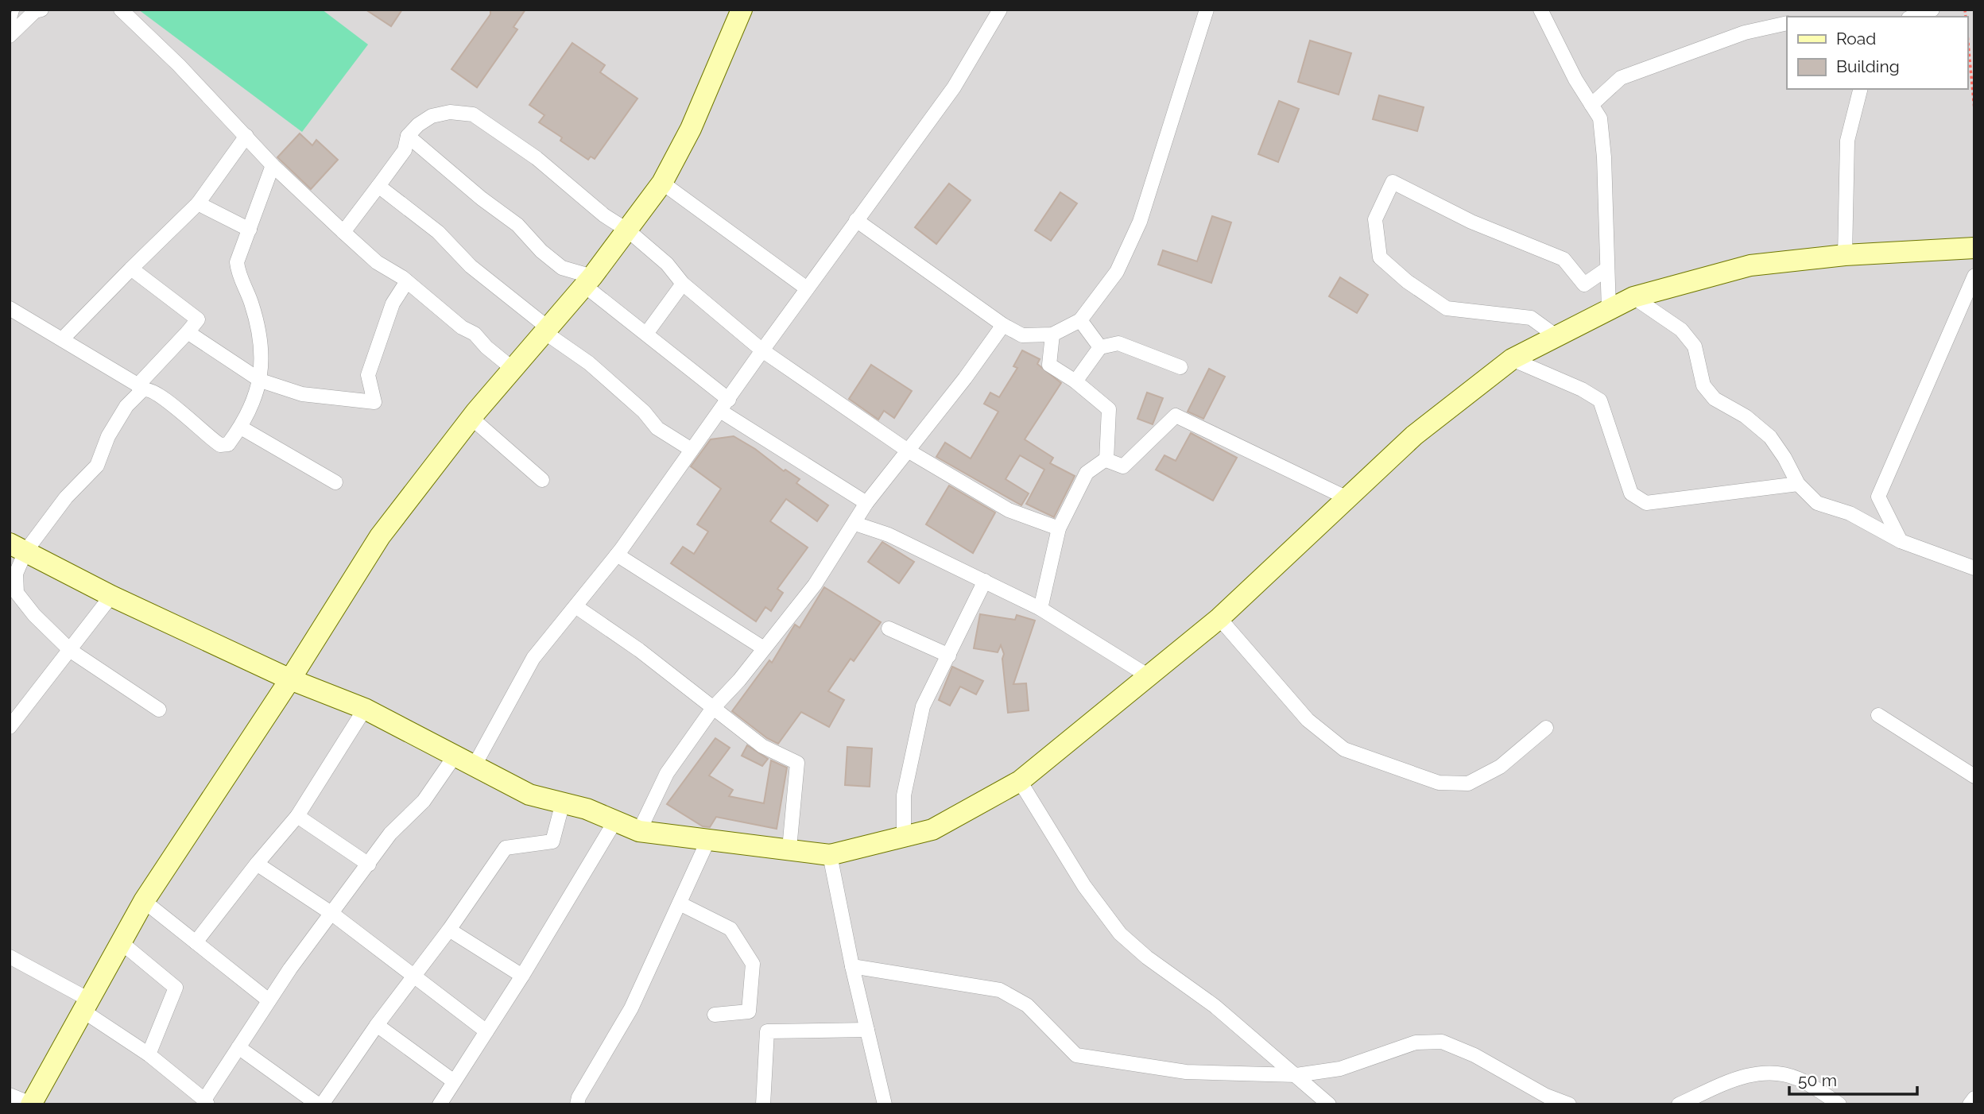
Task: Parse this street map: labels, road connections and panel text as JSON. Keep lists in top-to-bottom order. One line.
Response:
{"legend":["Road","Building"],"scale_bar":"50 m"}
